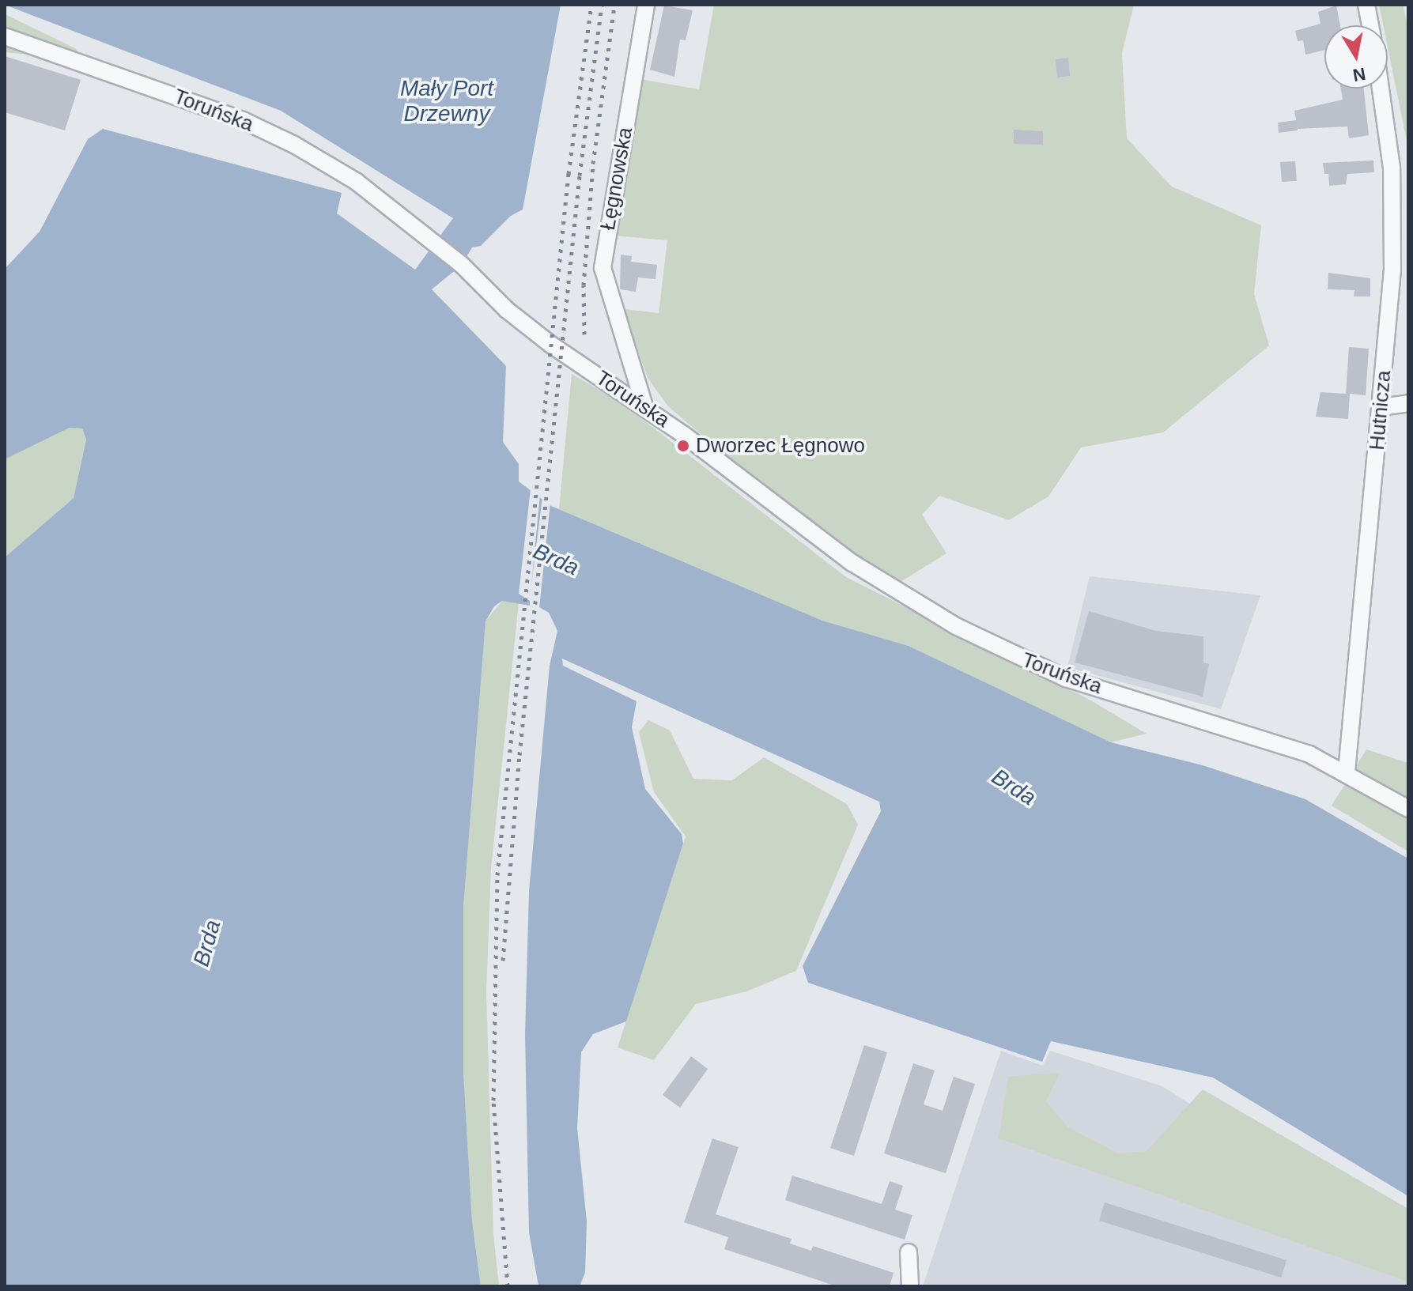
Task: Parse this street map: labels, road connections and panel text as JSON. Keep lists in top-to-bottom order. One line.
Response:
{"streets":{"street":["Toruńska","Łęgnowska","Hutnicza"]},"crossings":[["Toruńska","Łęgnowska"],["Toruńska","Hutnicza"]],"water":["Mały Port Drzewny","Brda"],"places":["Dworzec Łęgnowo"],"north":"bottom"}
